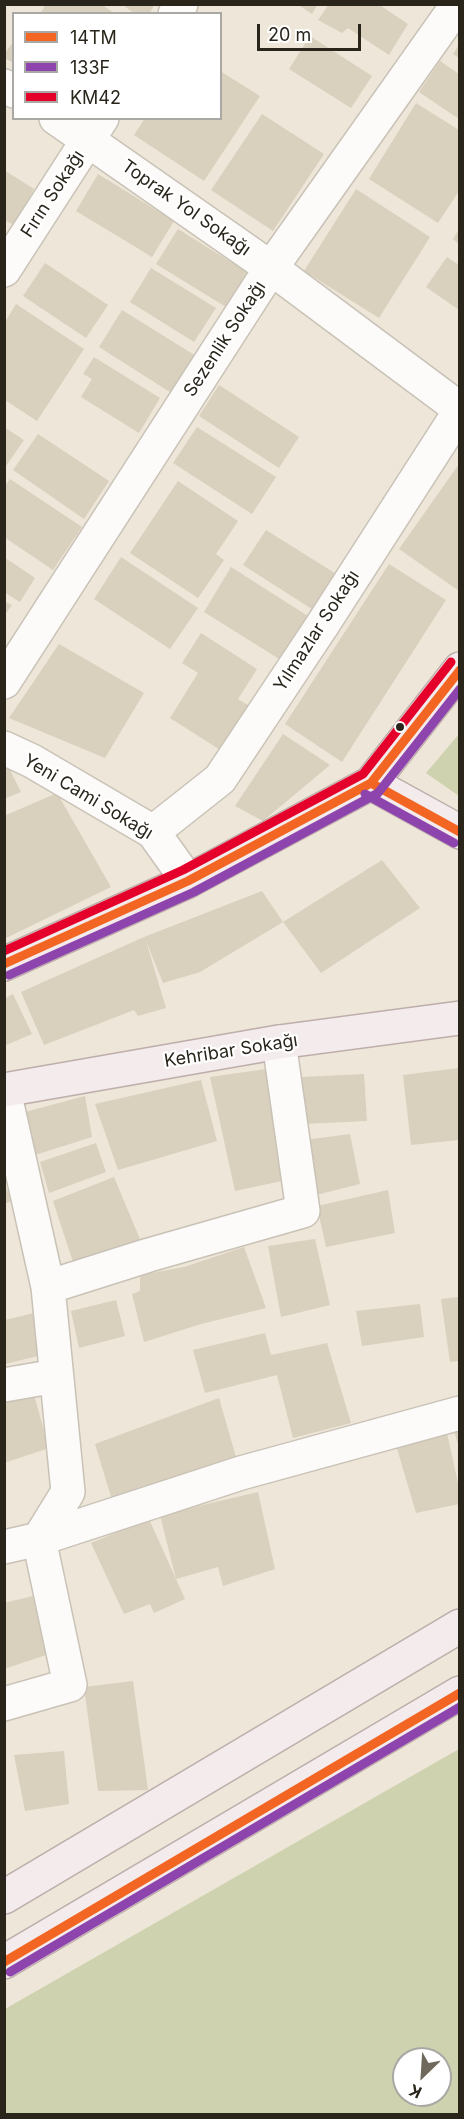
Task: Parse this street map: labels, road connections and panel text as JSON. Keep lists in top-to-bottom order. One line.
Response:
{"streets":{"main road":["Kehribar Sokağı"],"street":["Fırın Sokağı","Toprak Yol Sokağı","Sezenlik Sokağı","Yılmazlar Sokağı","Yeni Cami Sokağı"]},"crossings":[["Fırın Sokağı","Toprak Yol Sokağı"],["Toprak Yol Sokağı","Sezenlik Sokağı"],["Toprak Yol Sokağı","Yılmazlar Sokağı"],["Yılmazlar Sokağı","Yeni Cami Sokağı"]],"lines":["transit line KM42","transit line 14TM","transit line 133F"],"legend":["14TM","133F","KM42"],"scale_bar":"20 m","north":"bottom left"}
